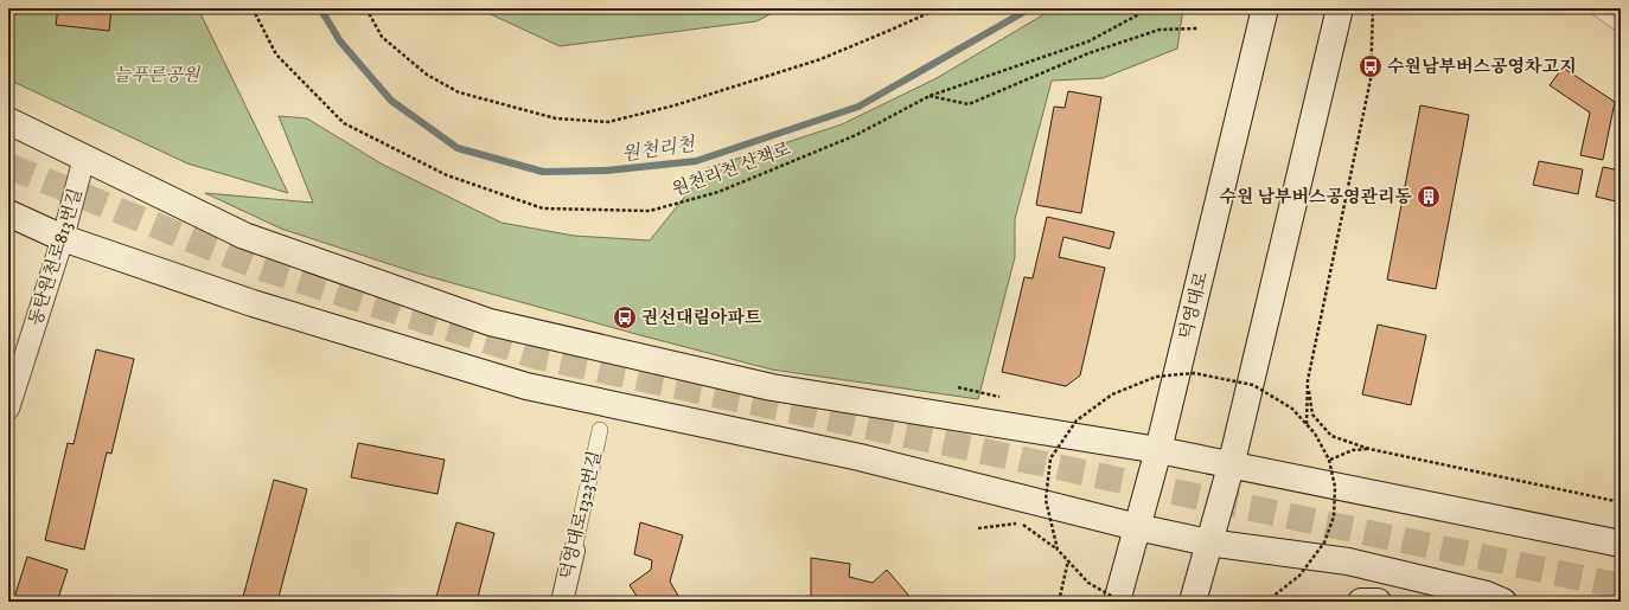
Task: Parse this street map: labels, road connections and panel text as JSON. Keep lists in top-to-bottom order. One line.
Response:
{"streets":{"main road":["덕영대로"],"street":["동탄원천로813번길","덕영대로1323번길"],"path":["원천리천 산책로"]},"water":["원천리천"],"parks":["늘푸른공원"],"places":{"bus stop":["수원남부버스공영차고지","권선대림아파트"],"building":["수원 남부버스공영관리동"]}}
